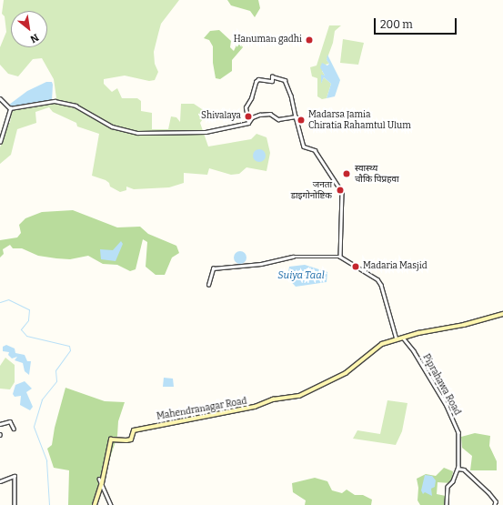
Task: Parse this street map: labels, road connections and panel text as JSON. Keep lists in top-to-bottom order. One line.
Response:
{"streets":{"street":["Piprahawa Road","Mahendranagar Road"]},"crossings":[["Piprahawa Road","Mahendranagar Road"]],"water":["Suiya Taal"],"places":["Hanuman gadhi","Shivalaya","Madarsa Jamia Chiratia Rahamtul Ulum","स्वास्थ्य चाैकि पिप्रहवा","जनता डाइगोनोष्टिक","Madaria Masjid"],"scale_bar":"200 m","north":"bottom right"}
